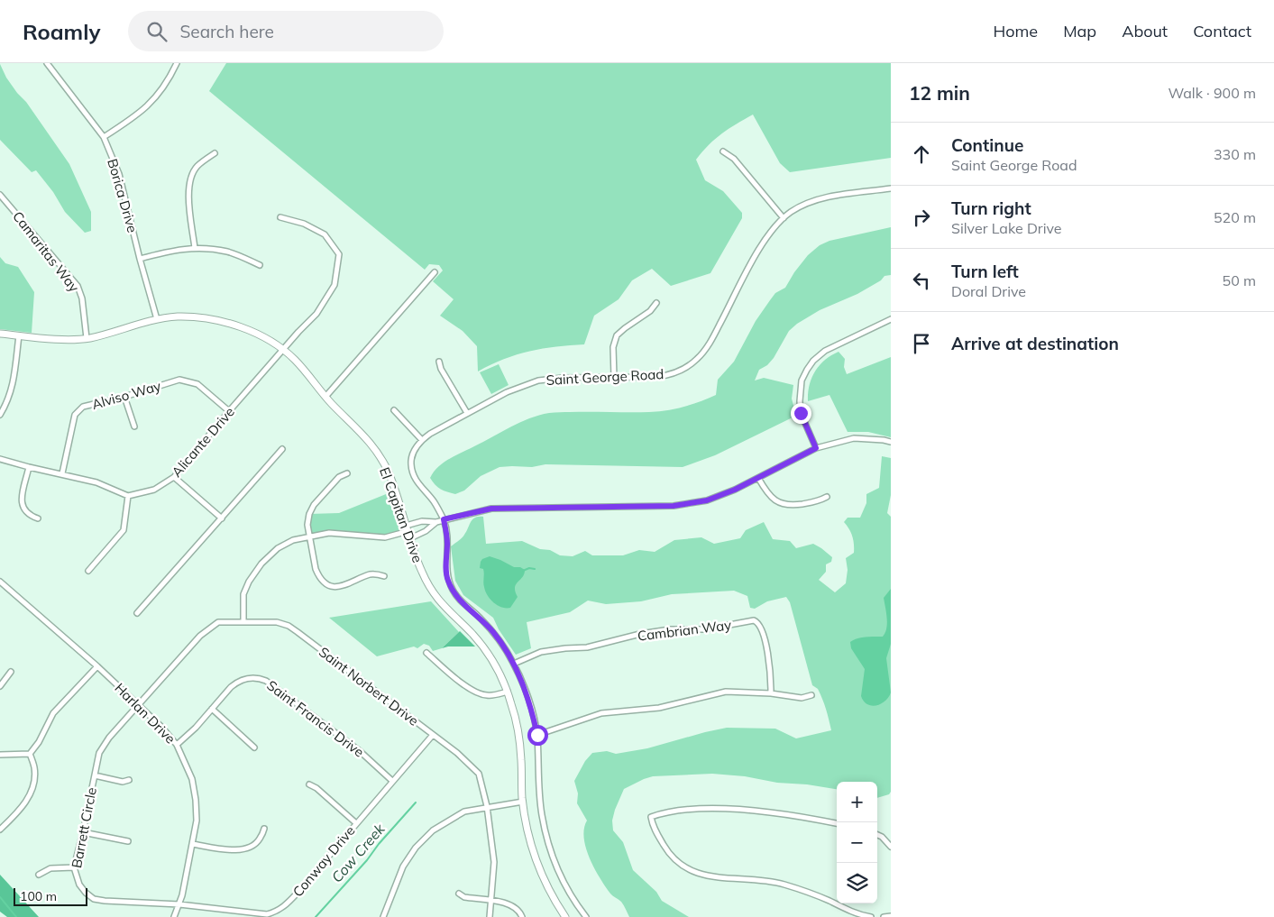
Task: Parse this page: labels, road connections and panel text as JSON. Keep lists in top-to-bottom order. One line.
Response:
{"streets":{"street":["Borica Drive","Camaritas Way","Saint George Road","Alviso Way","Alicante Drive","El Capitan Drive","Cambrian Way","Saint Norbert Drive","Harlan Drive","Saint Francis Drive","Barrett Circle","Conway Drive"]},"crossings":[["Borica Drive","El Capitan Drive"],["Camaritas Way","El Capitan Drive"],["Alviso Way","Alicante Drive"],["Alicante Drive","El Capitan Drive"],["Saint Norbert Drive","Harlan Drive"],["Saint Norbert Drive","Barrett Circle"],["Saint Norbert Drive","Conway Drive"],["Harlan Drive","Saint Francis Drive"],["Harlan Drive","Barrett Circle"],["Harlan Drive","Conway Drive"],["Saint Francis Drive","Conway Drive"],["Barrett Circle","Conway Drive"]],"water":["Cow Creek"],"scale_bar":"100 m","page":{"header":"Roamly","search":"Search here","nav":["Home","Map","About","Contact"],"heading":["12 min","Walk · 900 m"],"list":[["Continue","Saint George Road","330 m"],["Turn right","Silver Lake Drive","520 m"],["Turn left","Doral Drive","50 m"],"Arrive at destination"],"map_buttons":["+","−"],"scale":"100 m"}}
